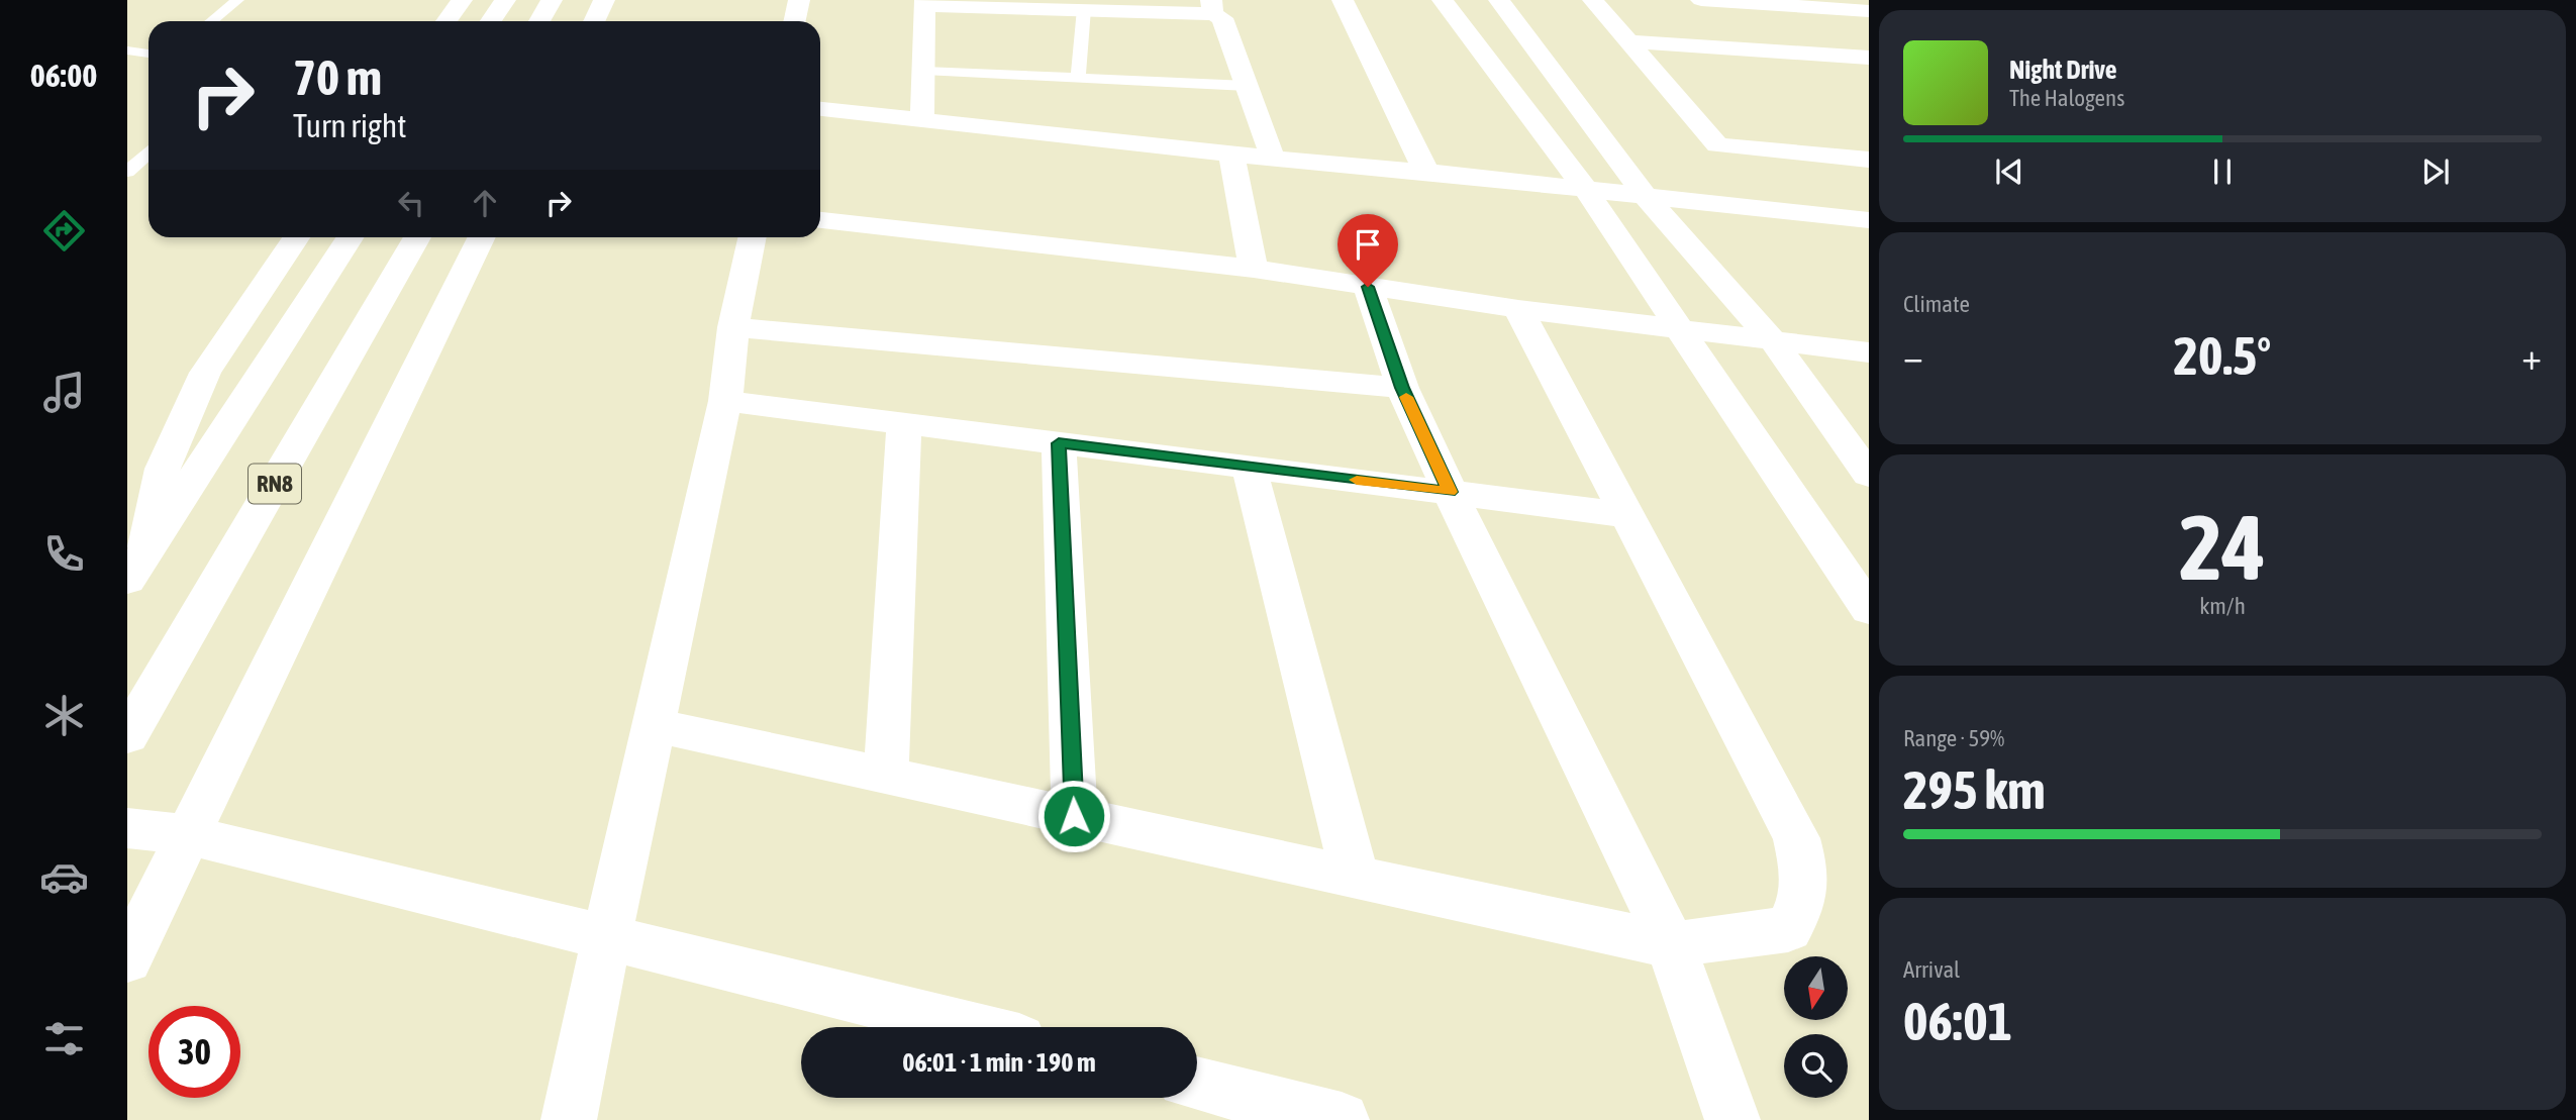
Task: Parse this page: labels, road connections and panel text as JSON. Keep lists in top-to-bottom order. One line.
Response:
{"streets":{"main road":["RN8"]},"north":"bottom","page":{"tabs":"06:00","turn":["70 m","Turn right"],"song":["Night Drive","The Halogens"],"tile":["Climate",["24","km/h"],["Range · 59%","295 km"],["Arrival","06:01"]],"heat":["−","20.5°","+"],"limit":"30","trip":"06:01 · 1 min · 190 m"}}
